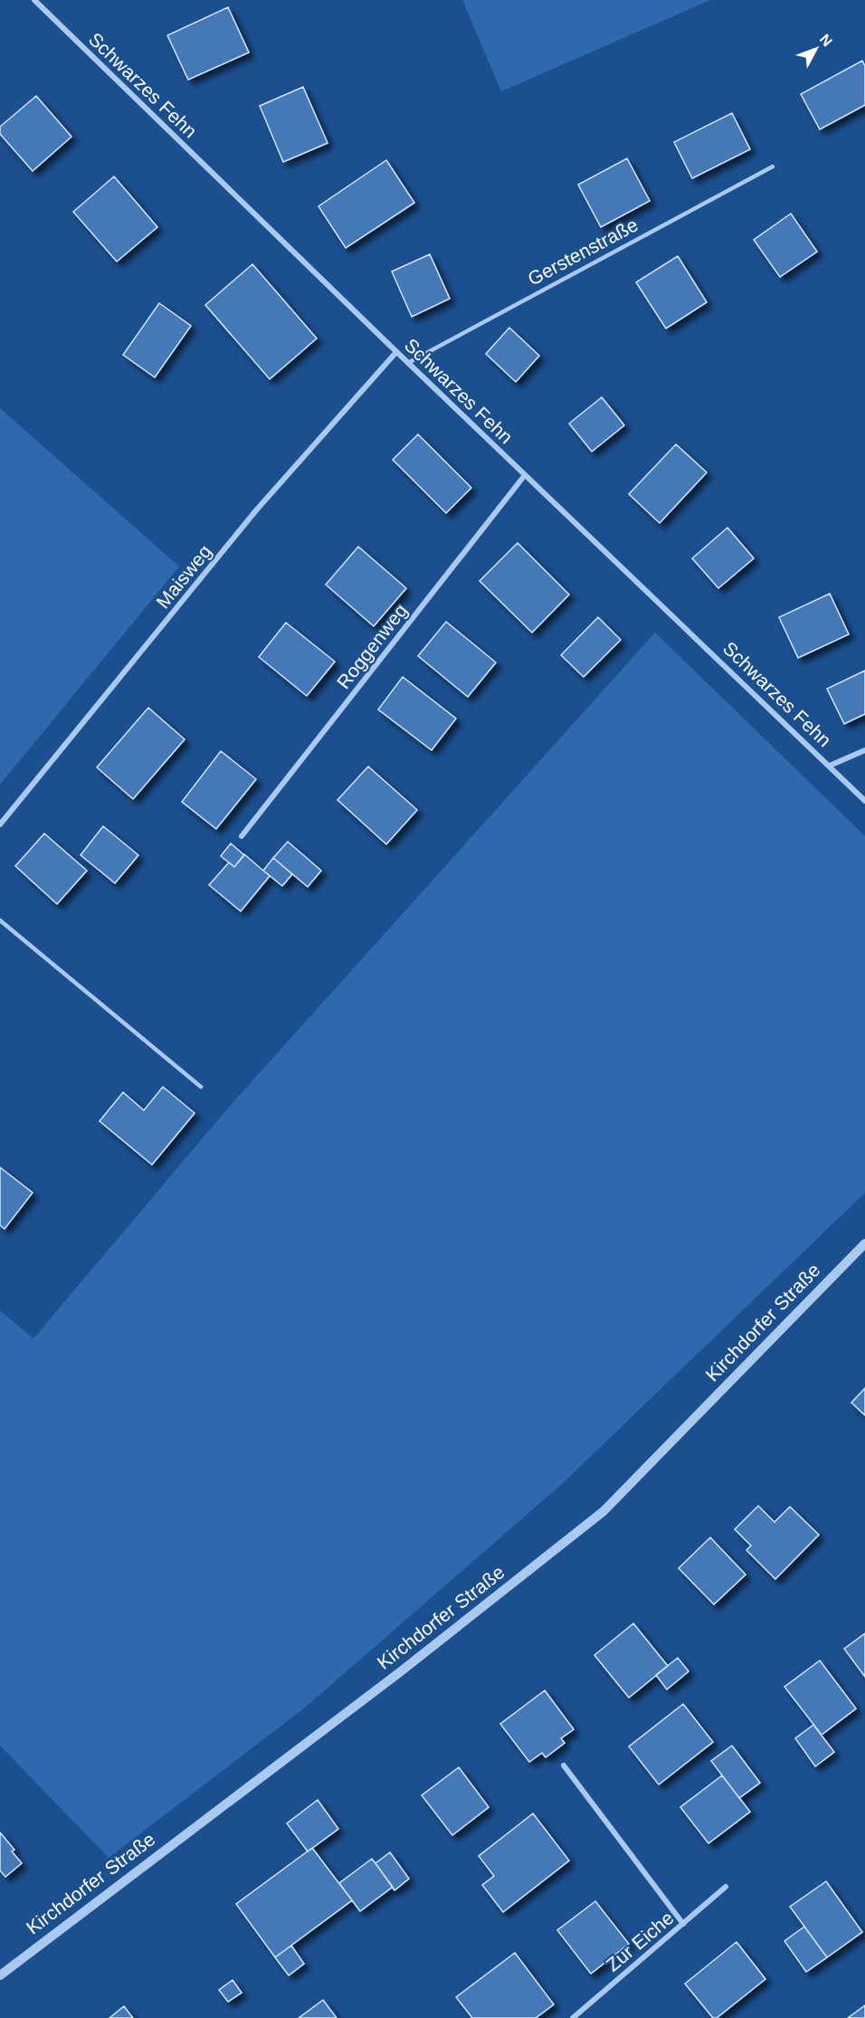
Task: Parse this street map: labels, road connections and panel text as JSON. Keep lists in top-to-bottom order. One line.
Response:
{"streets":{"street":["Schwarzes Fehn","Maisweg","Roggenweg","Kirchdorfer Straße","Zur Eiche"],"lane":["Gerstenstraße"]},"crossings":[["Schwarzes Fehn","Gerstenstraße"],["Schwarzes Fehn","Maisweg"],["Schwarzes Fehn","Roggenweg"]],"north":"top right"}
